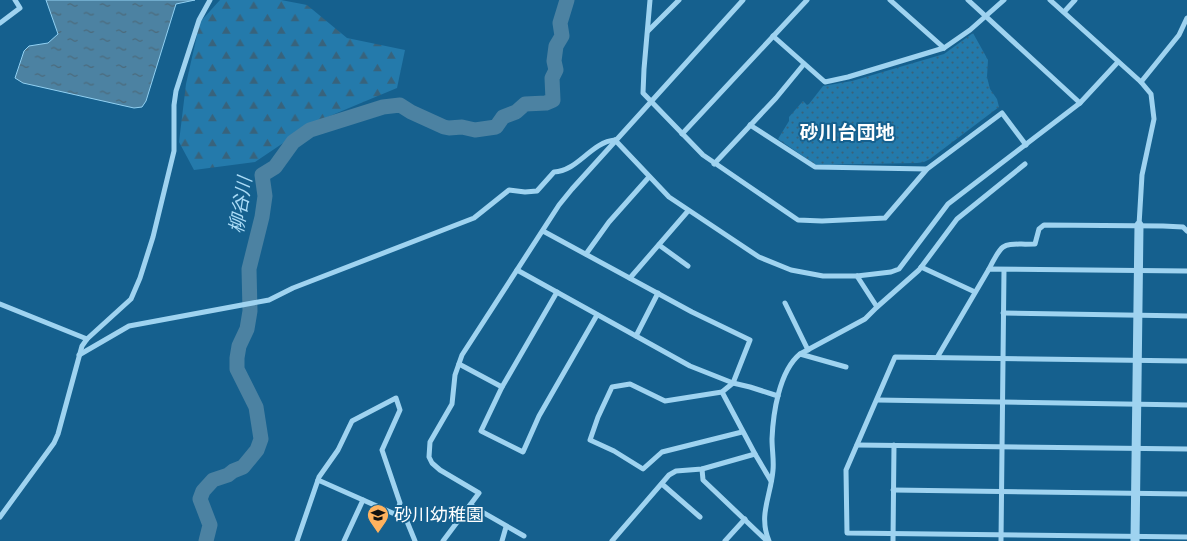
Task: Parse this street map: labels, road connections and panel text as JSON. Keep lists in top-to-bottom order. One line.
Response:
{"districts":["砂川台団地"],"water":["柳谷川"],"places":{"school or university":["砂川幼稚園"]}}
